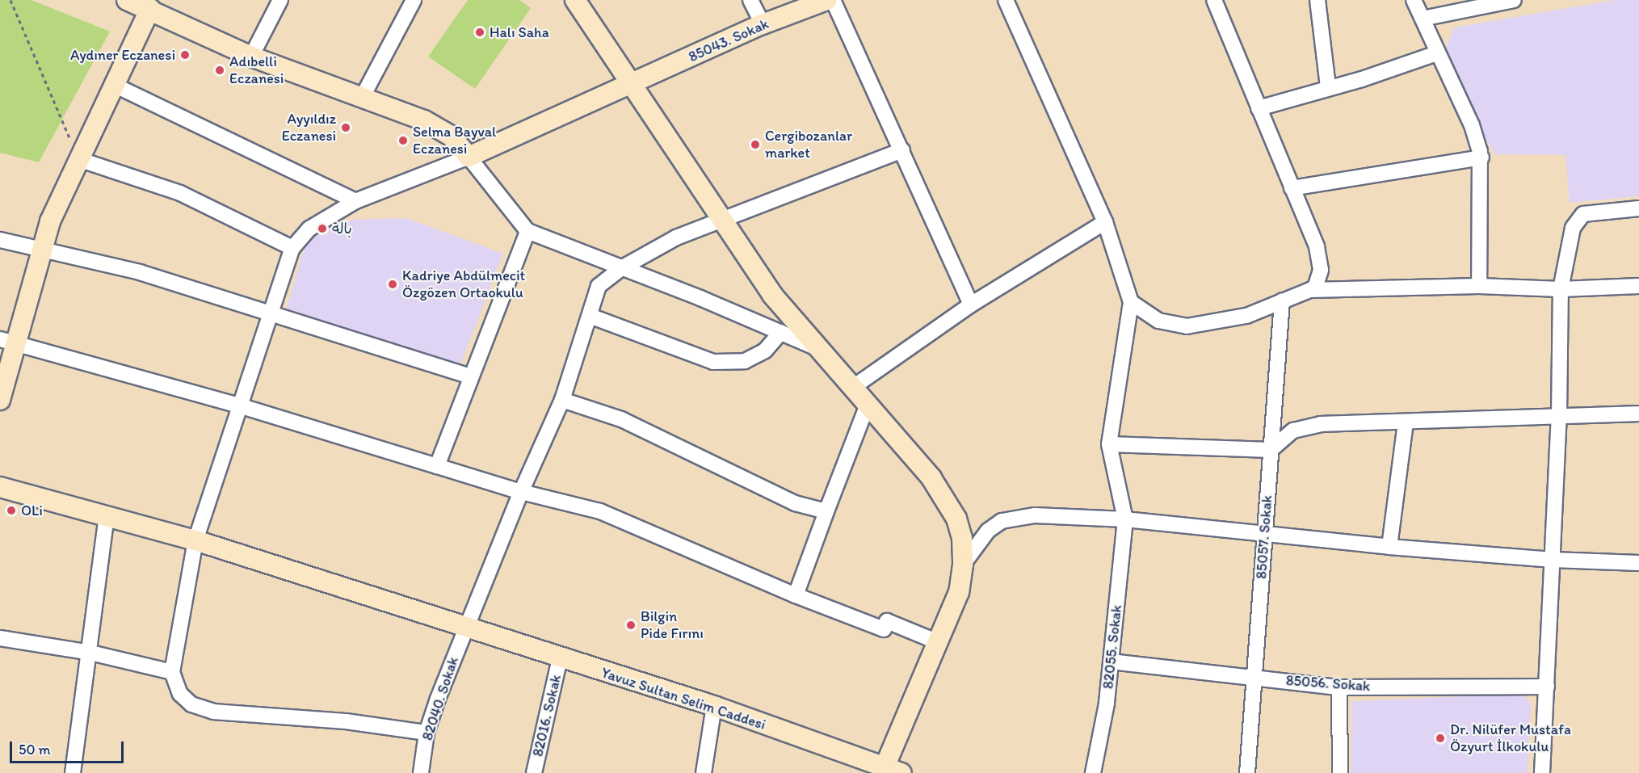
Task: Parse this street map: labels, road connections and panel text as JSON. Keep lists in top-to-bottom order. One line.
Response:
{"streets":{"street":["85043. Sokak","85057. Sokak","82055. Sokak","85056. Sokak","82040. Sokak","Yavuz Sultan Selim Caddesi","82016. Sokak"]},"crossings":[["85057. Sokak","85056. Sokak"],["82055. Sokak","85056. Sokak"],["82040. Sokak","Yavuz Sultan Selim Caddesi"],["Yavuz Sultan Selim Caddesi","82016. Sokak"]],"places":["Halı Saha","Aydıner Eczanesi","Adıbelli Eczanesi","Ayyıldız Eczanesi","Selma Bayval Eczanesi","Cergibozanlar market","بالة","Kadriye Abdülmecit Özgözen Ortaokulu","OLi","Bilgin Pide Fırını","Dr. Nilüfer Mustafa Özyurt İlkokulu"],"scale_bar":"50 m"}
